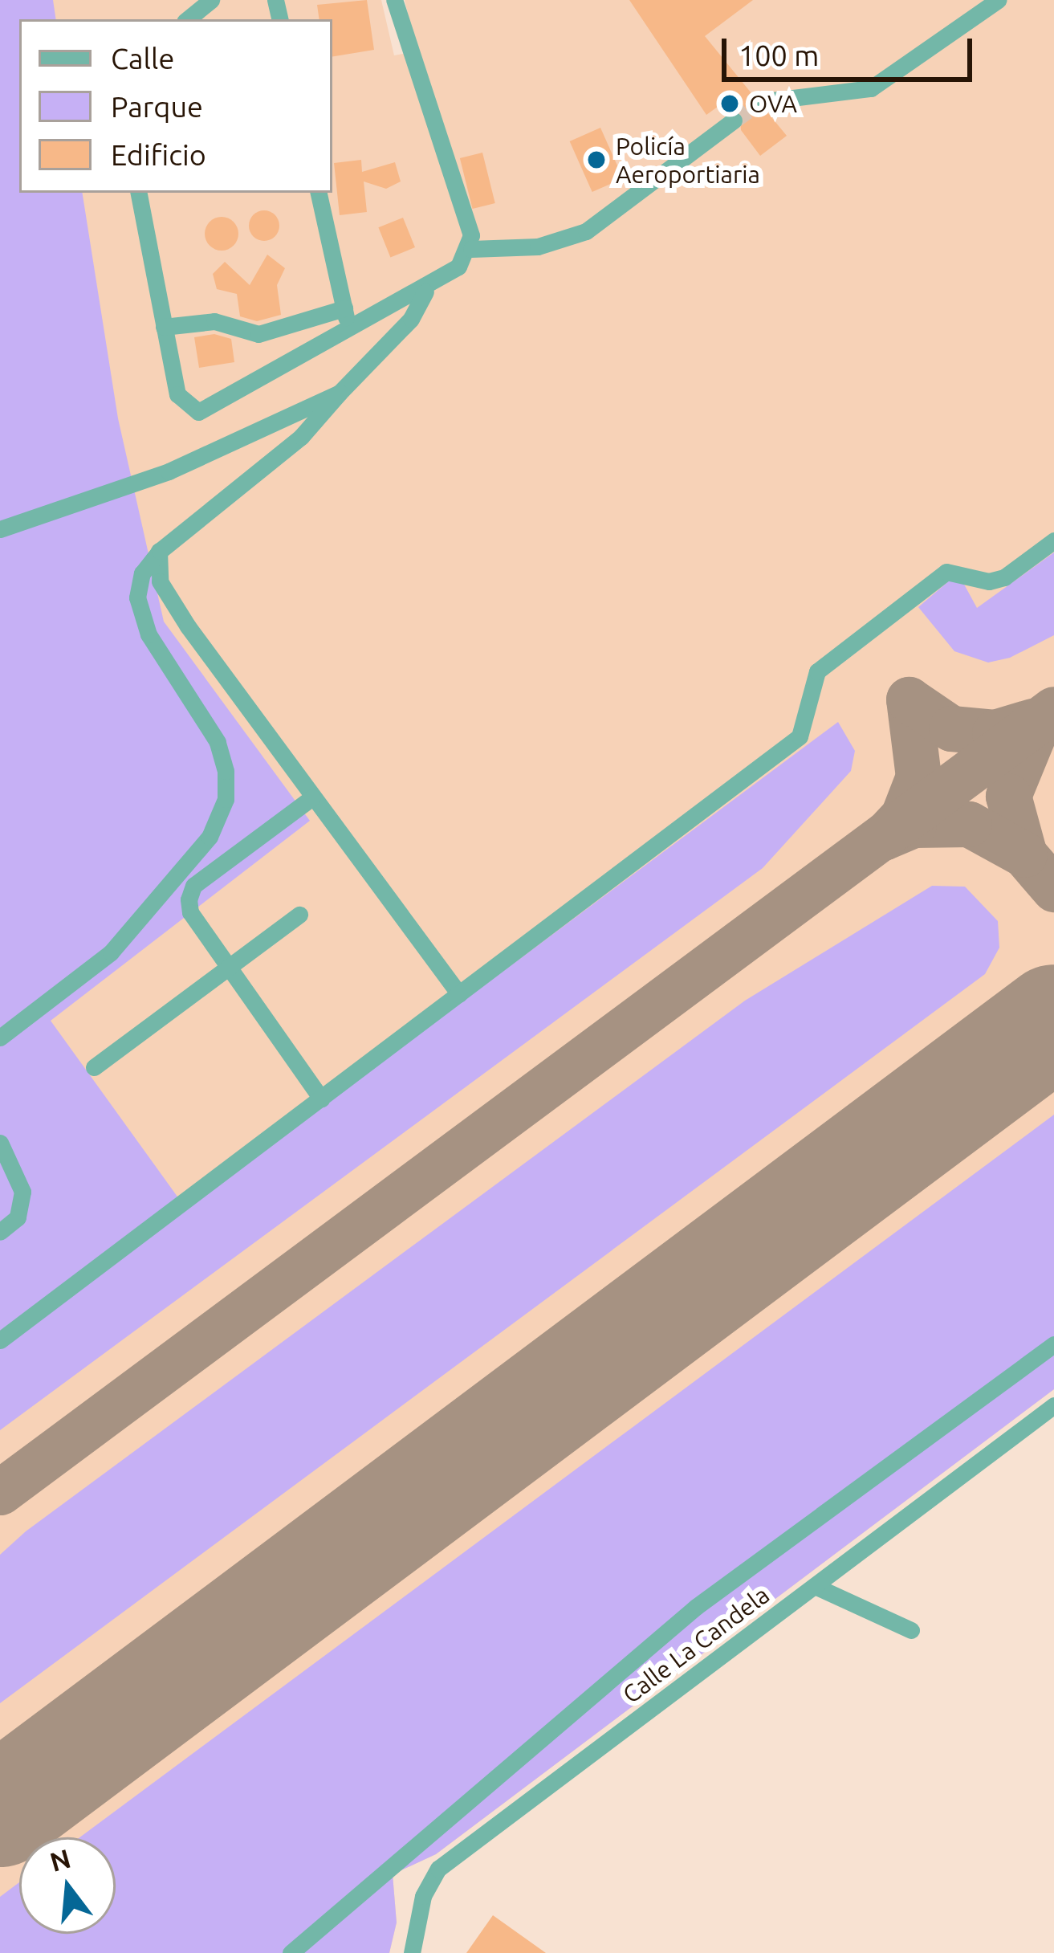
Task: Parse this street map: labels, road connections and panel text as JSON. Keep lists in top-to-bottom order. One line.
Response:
{"streets":{"street":["Calle La Candela"]},"places":["OVA","Policía Aeroportiaria"],"legend":["Calle","Parque","Edificio"],"scale_bar":"100 m","north":"top"}
